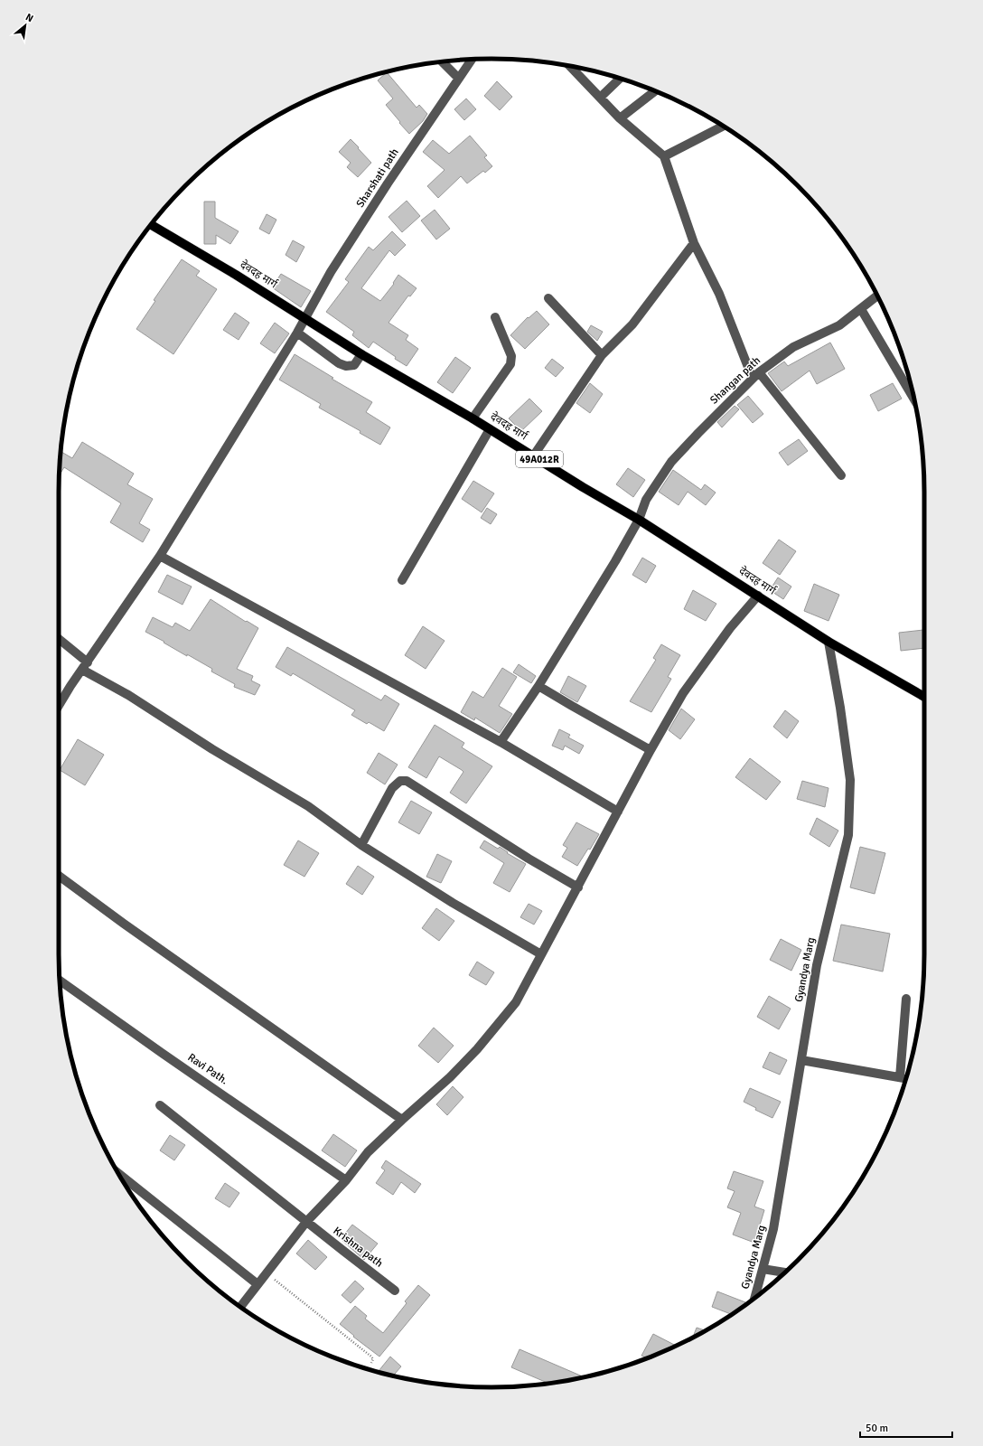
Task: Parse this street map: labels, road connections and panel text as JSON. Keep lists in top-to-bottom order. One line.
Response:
{"streets":{"main road":["देवदह मार्ग","49A012R"],"street":["Sharshati path","Shangan path","Gyandya Marg","Ravi Path.","Krishna path"]},"crossings":[["Sharshati path","देवदह मार्ग"],["देवदह मार्ग","Shangan path"],["देवदह मार्ग","Gyandya Marg"]],"scale_bar":"50 m","north":"top right"}
